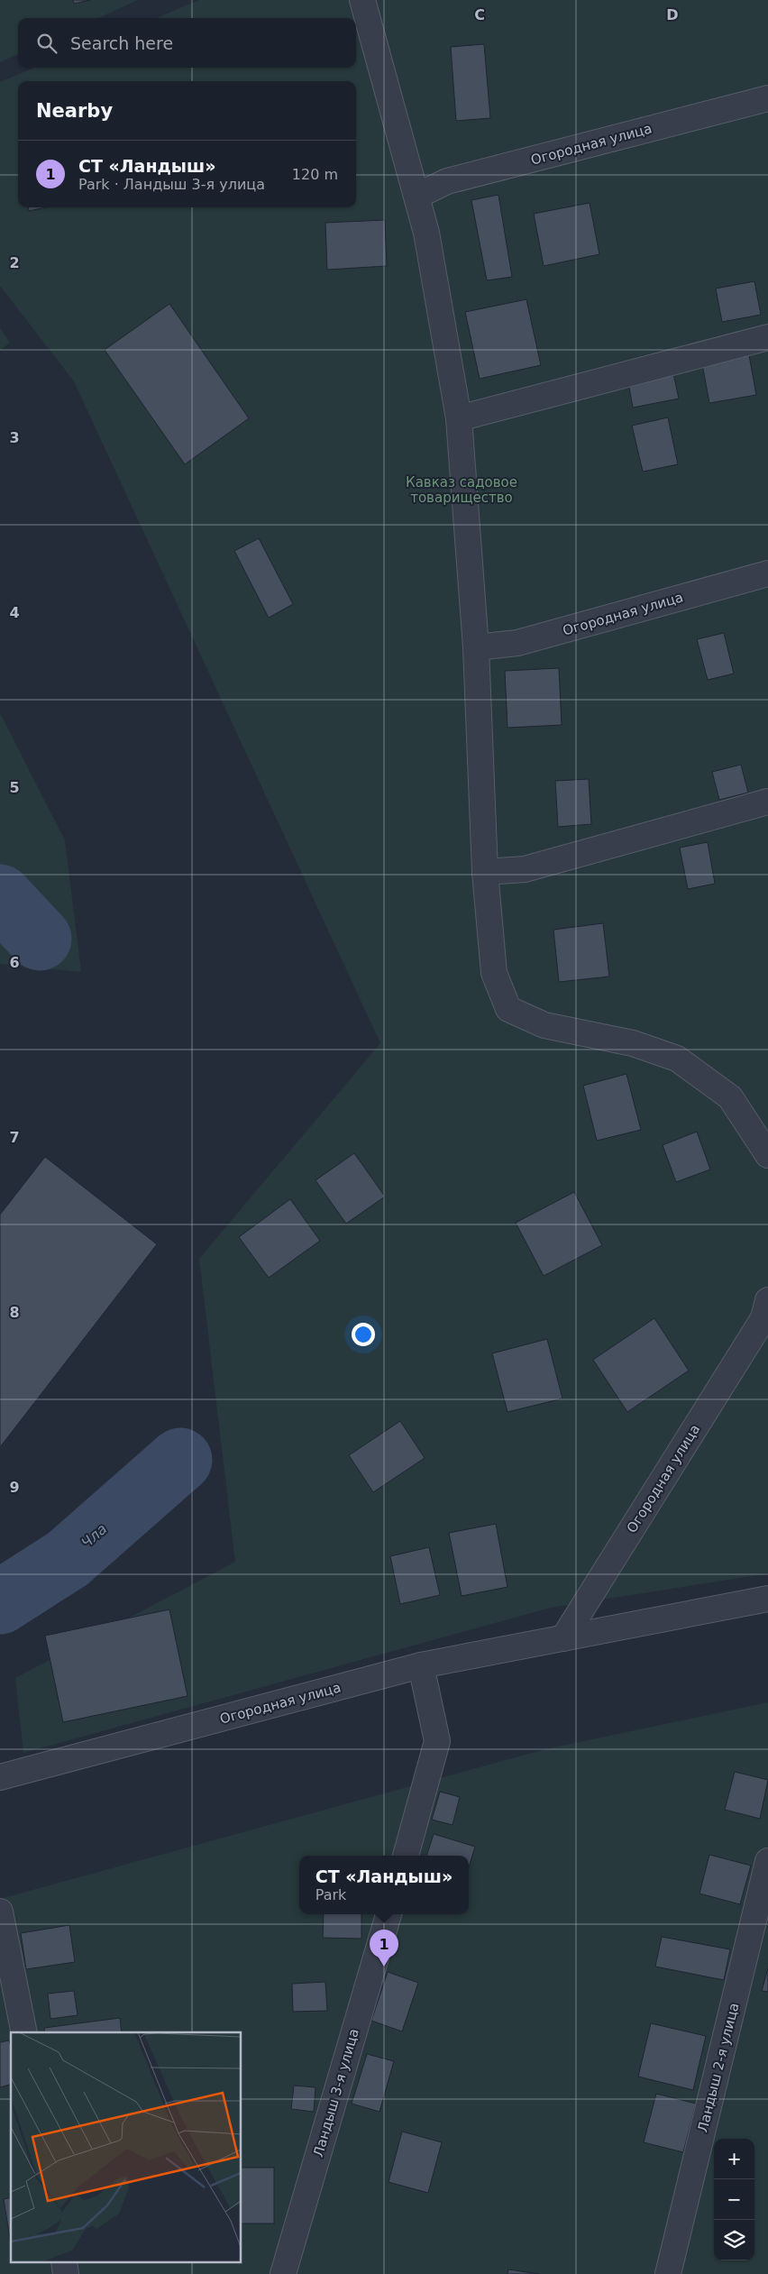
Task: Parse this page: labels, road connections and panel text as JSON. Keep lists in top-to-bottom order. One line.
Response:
{"streets":{"street":["Огородная улица","Ландыш 2-я улица","Ландыш 3-я улица"]},"water":["Чла"],"parks":["Кавказ садовое товарищество"],"page":{"search":"Search here","heading":"Nearby","list":[{"mark":"1","name":"СТ «Ландыш»","note":"Park · Ландыш 3-я улица","value":"120 m"}],"popup":["СТ «Ландыш»","Park"],"pins":"1","map_buttons":["+","−"]},"grid":{"columns":["C","D"],"rows":["2","3","4","5","6","7","8","9"]}}
